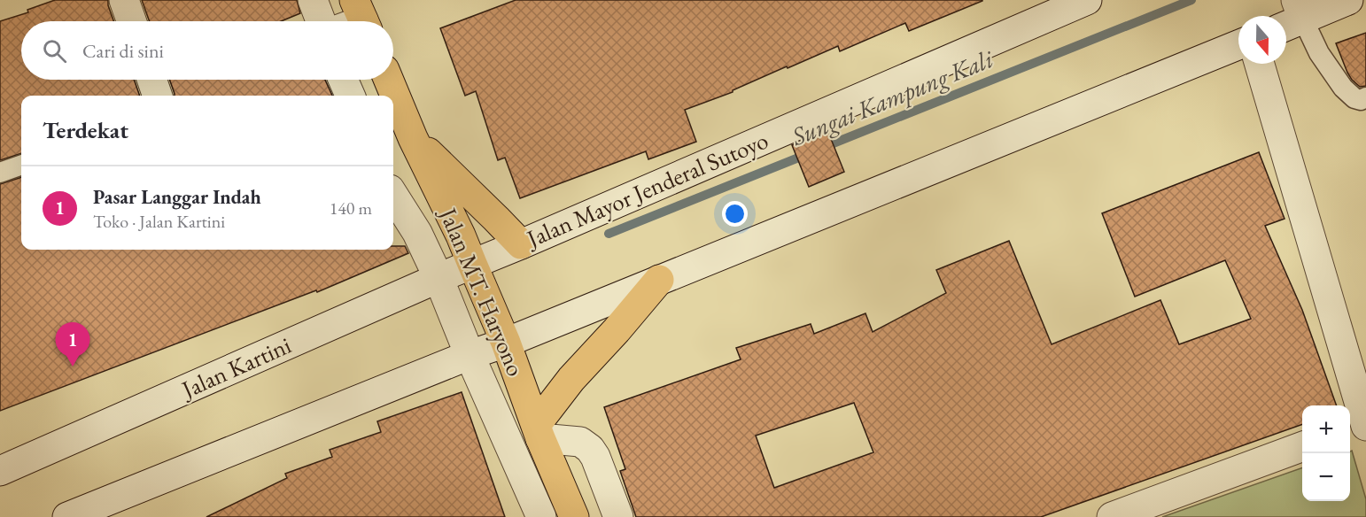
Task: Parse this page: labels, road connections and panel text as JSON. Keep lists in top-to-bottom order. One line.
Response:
{"streets":{"main road":["Jalan Mayor Jenderal Sutoyo","Jalan MT. Haryono","Jalan Kartini"]},"crossings":[["Jalan Mayor Jenderal Sutoyo","Jalan MT. Haryono"],["Jalan Mayor Jenderal Sutoyo","Jalan Kartini"],["Jalan MT. Haryono","Jalan Kartini"]],"water":["Sungai Kampung Kali"],"north":"bottom","page":{"search":"Cari di sini","heading":"Terdekat","list":[{"mark":"1","name":"Pasar Langgar Indah","note":"Toko · Jalan Kartini","value":"140 m"}],"pins":"1","map_buttons":["+","−"]}}
